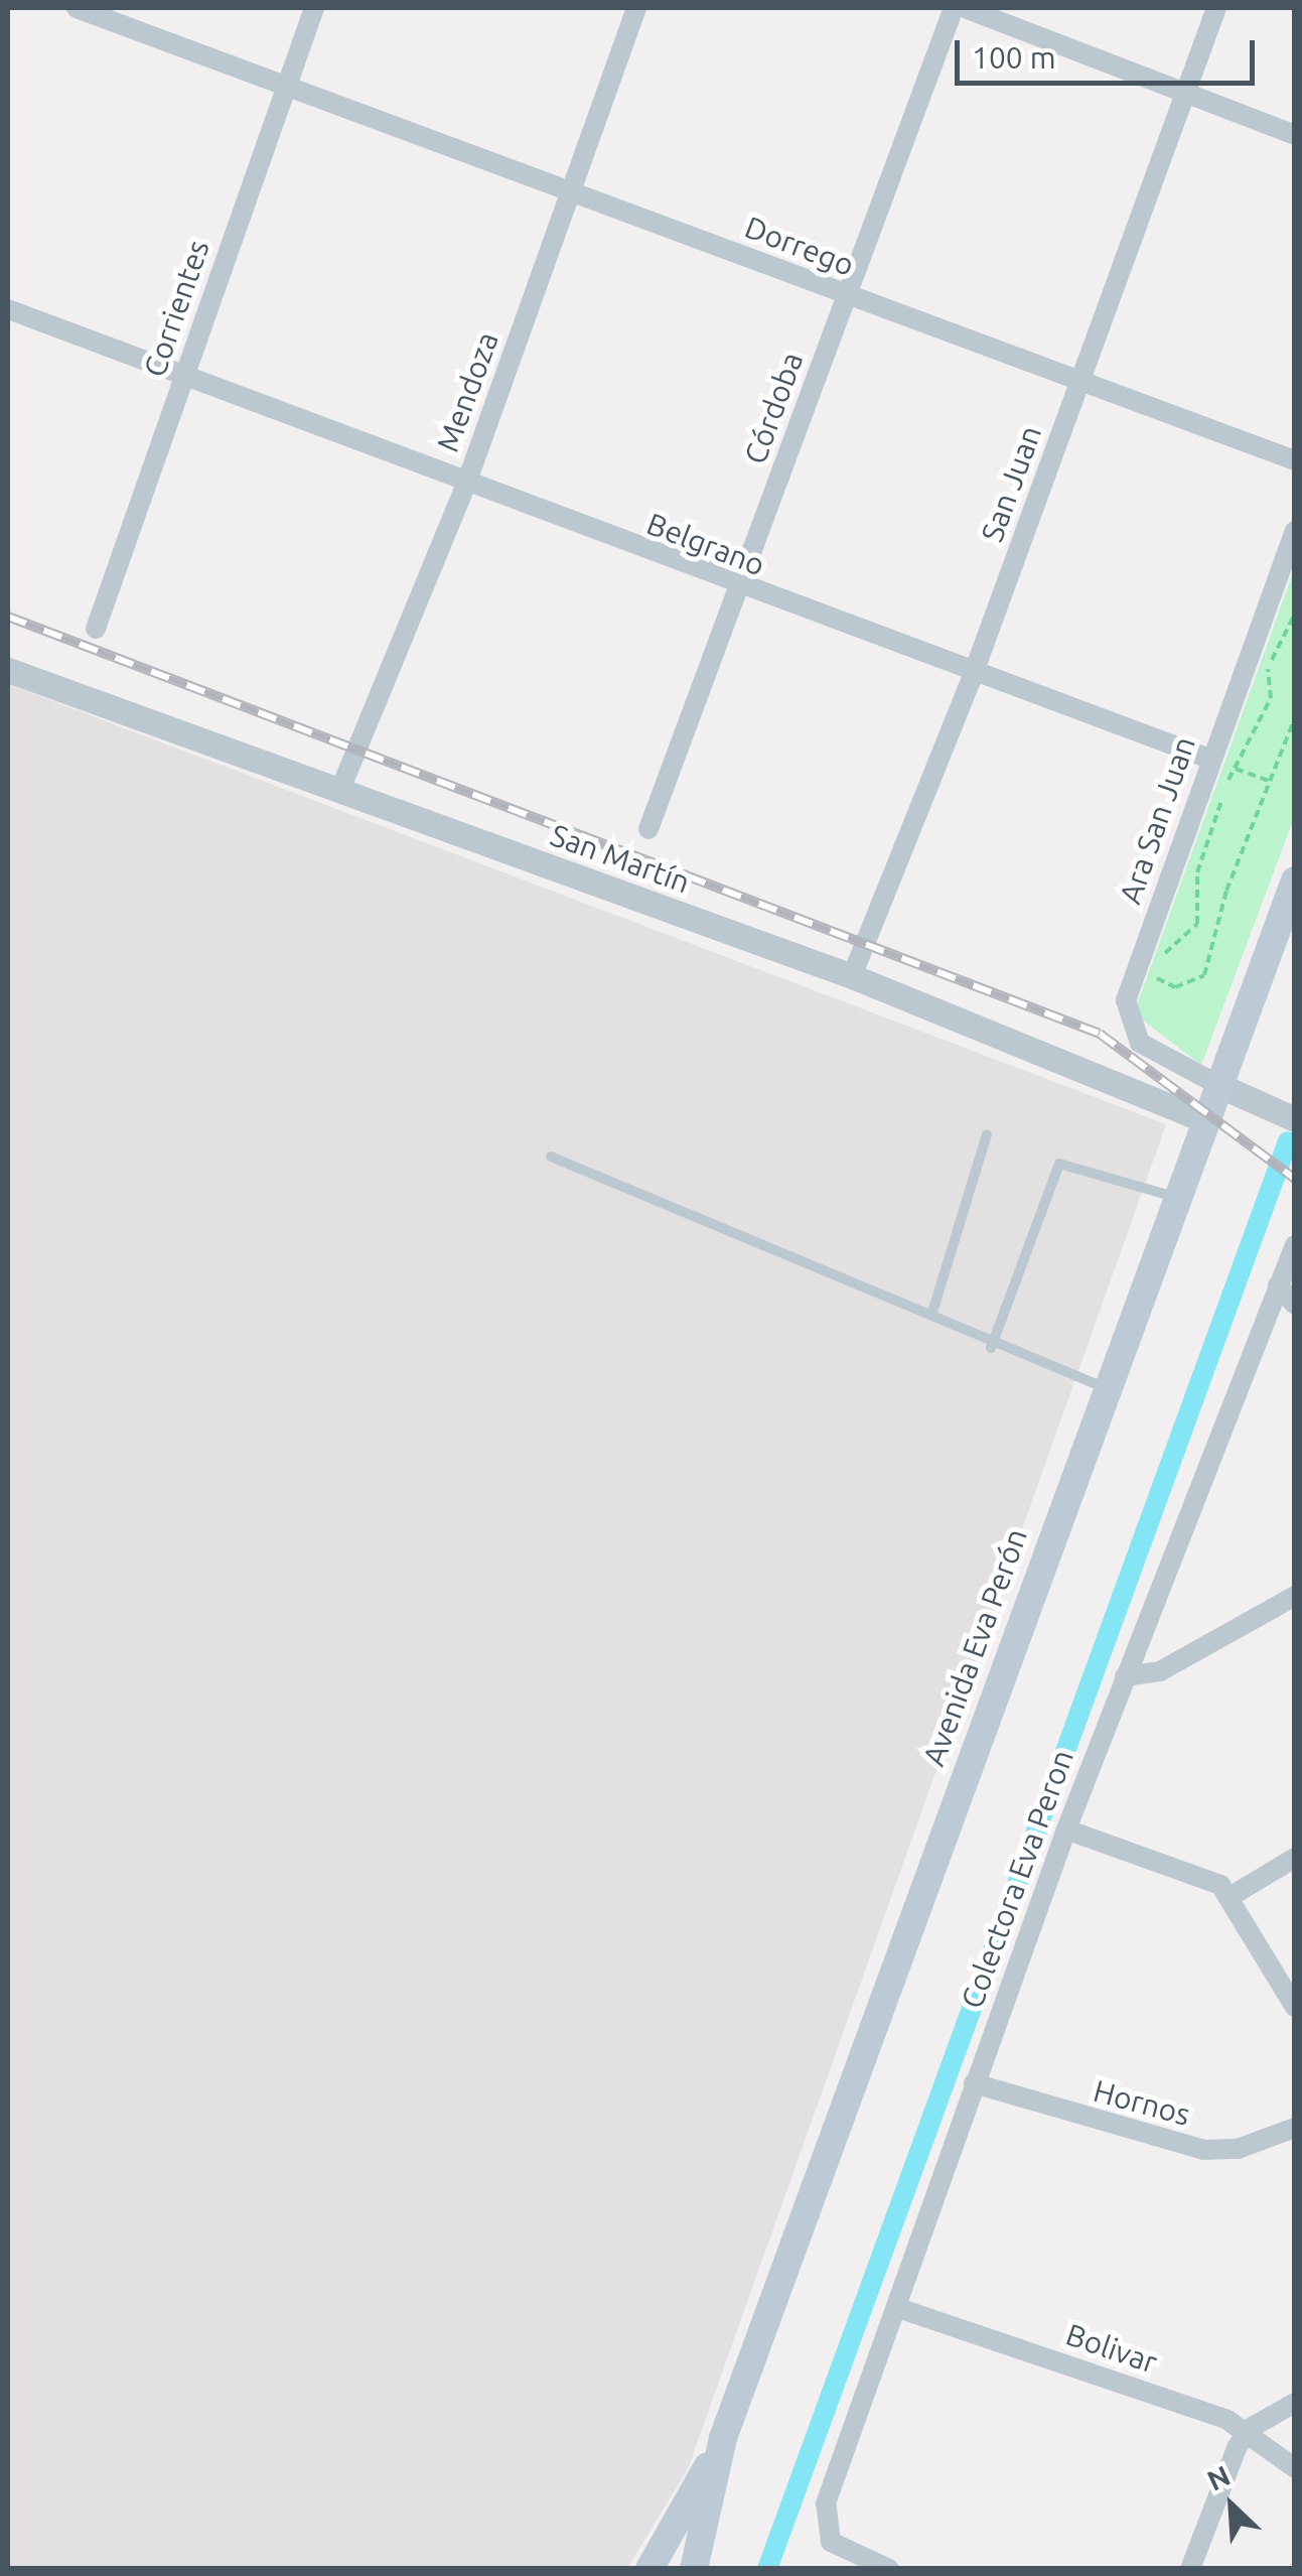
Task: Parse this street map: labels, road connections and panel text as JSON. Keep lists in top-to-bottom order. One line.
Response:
{"streets":{"main road":["Avenida Eva Perón"],"street":["Dorrego","Corrientes","Mendoza","Córdoba","San Juan","Belgrano","Ara San Juan","San Martín","Colectora Eva Peron","Hornos","Bolivar"]},"crossings":[["Dorrego","Corrientes"],["Dorrego","Mendoza"],["Dorrego","Córdoba"],["Dorrego","San Juan"],["Corrientes","Belgrano"],["Mendoza","Belgrano"],["Mendoza","San Martín"],["Córdoba","Belgrano"],["San Juan","Belgrano"],["San Juan","San Martín"],["Belgrano","Ara San Juan"],["Ara San Juan","Avenida Eva Perón"],["San Martín","Avenida Eva Perón"],["Colectora Eva Peron","Hornos"],["Colectora Eva Peron","Bolivar"]],"scale_bar":"100 m","north":"top left"}
